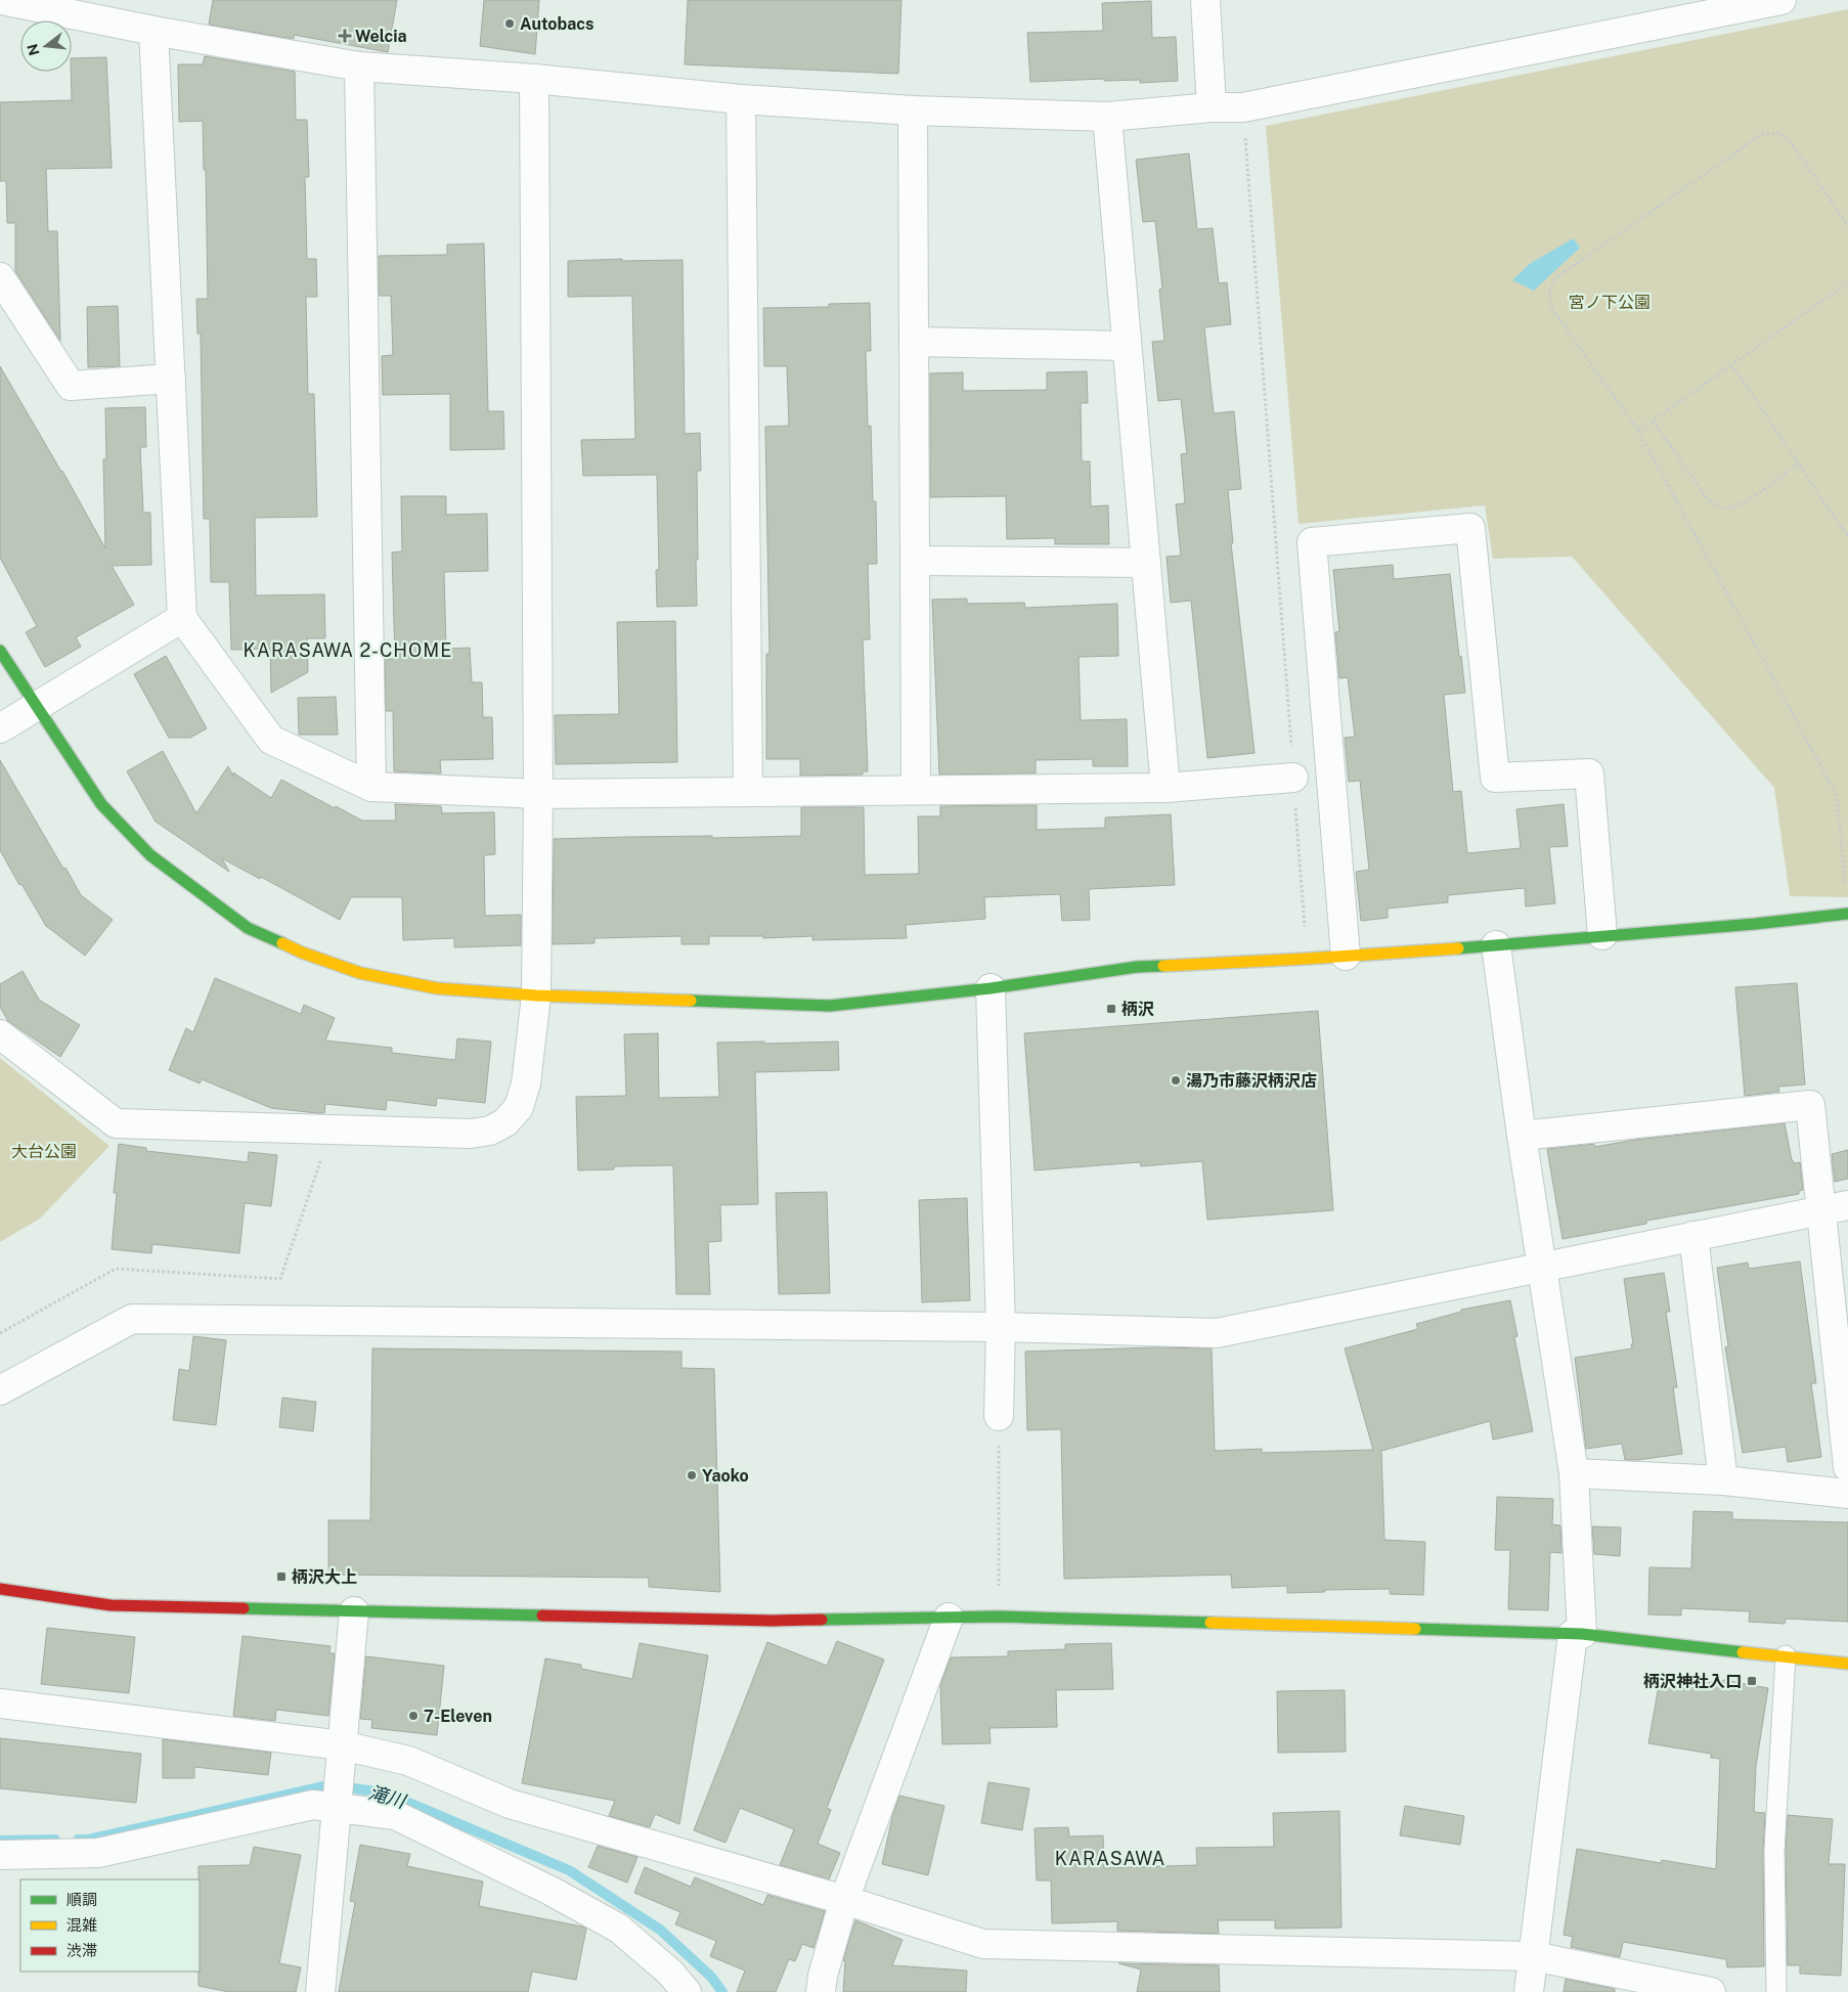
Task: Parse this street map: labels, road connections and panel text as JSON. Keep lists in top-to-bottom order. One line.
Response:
{"districts":["KARASAWA 2-CHOME","KARASAWA"],"water":["滝川"],"parks":["宮ノ下公園","大台公園"],"places":{"other":["Autobacs","湯乃市藤沢柄沢店","Yaoko","7-Eleven"],"health":["Welcia"],"transit":["柄沢","柄沢大上","柄沢神社入口"]},"legend":["順調","混雑","渋滞"],"north":"left"}
